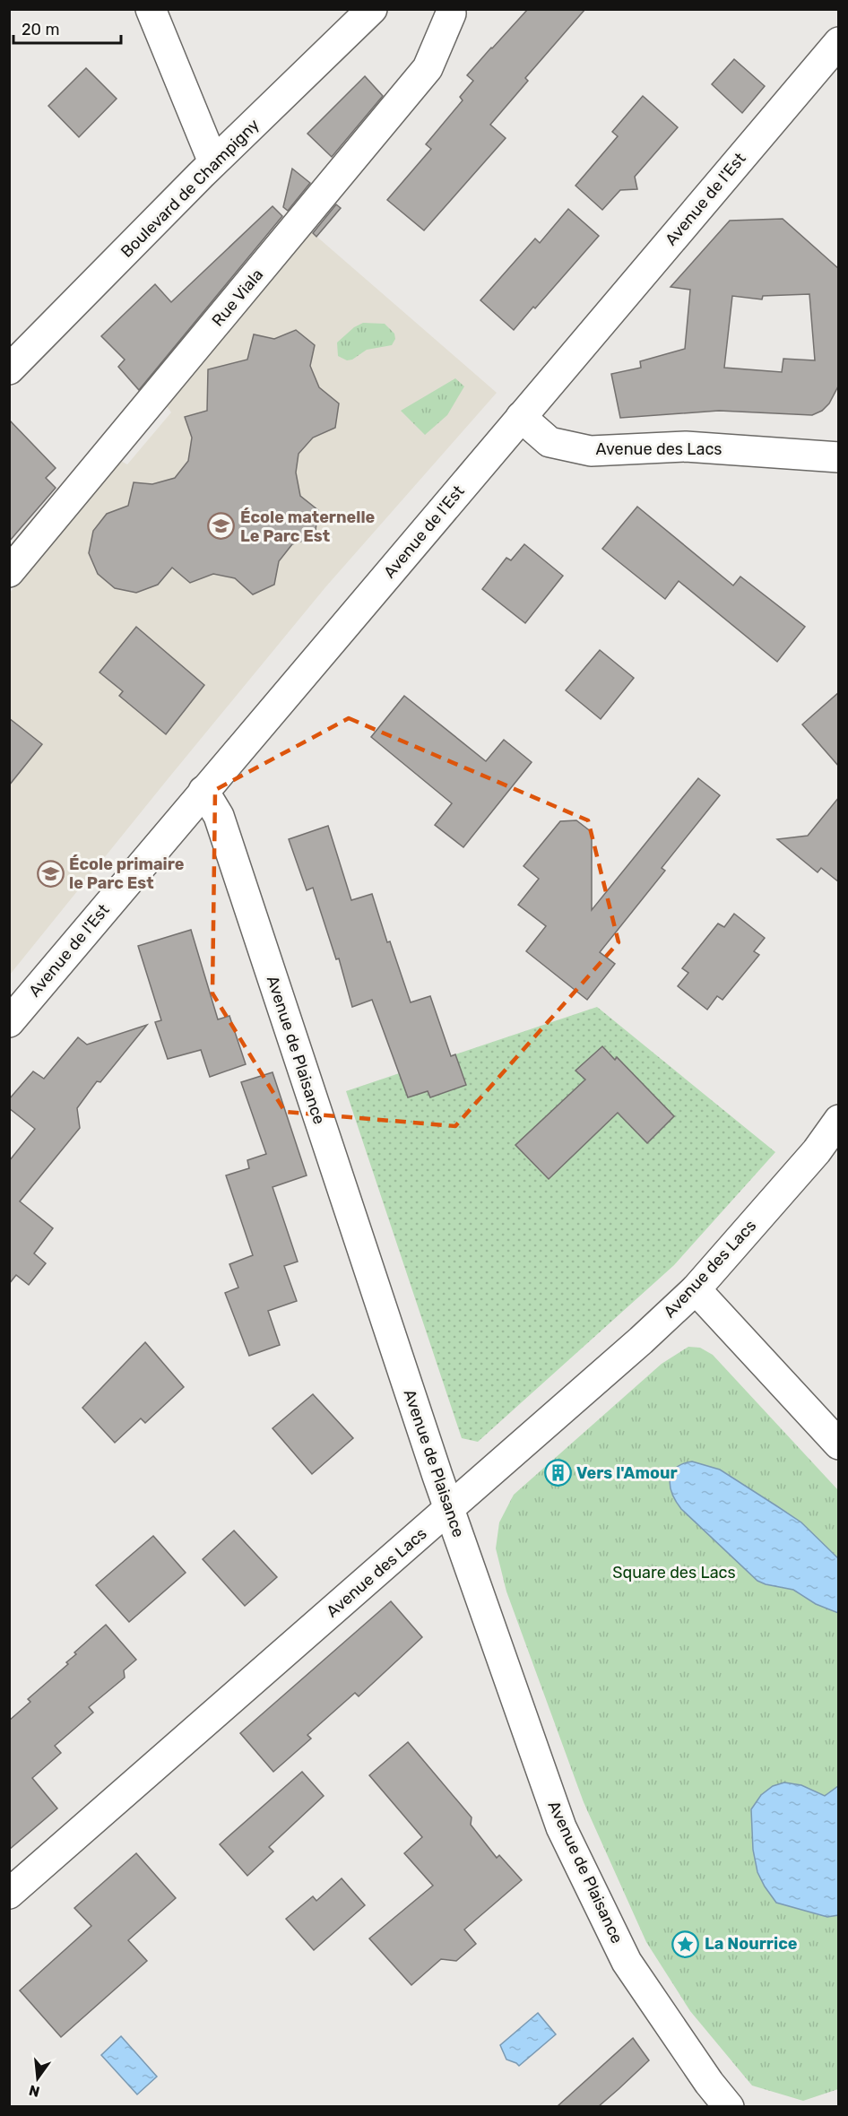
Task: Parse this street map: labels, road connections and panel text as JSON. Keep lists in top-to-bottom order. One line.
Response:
{"streets":{"street":["Boulevard de Champigny","Avenue de l'Est","Rue Viala","Avenue des Lacs","Avenue de Plaisance"]},"crossings":[["Avenue de l'Est","Avenue des Lacs"],["Avenue de l'Est","Avenue de Plaisance"],["Avenue des Lacs","Avenue de Plaisance"]],"parks":["Square des Lacs"],"places":{"school or university":["École maternelle Le Parc Est","École primaire le Parc Est"],"building":["Vers l'Amour"],"place":["La Nourrice"]},"scale_bar":"20 m","north":"bottom"}
